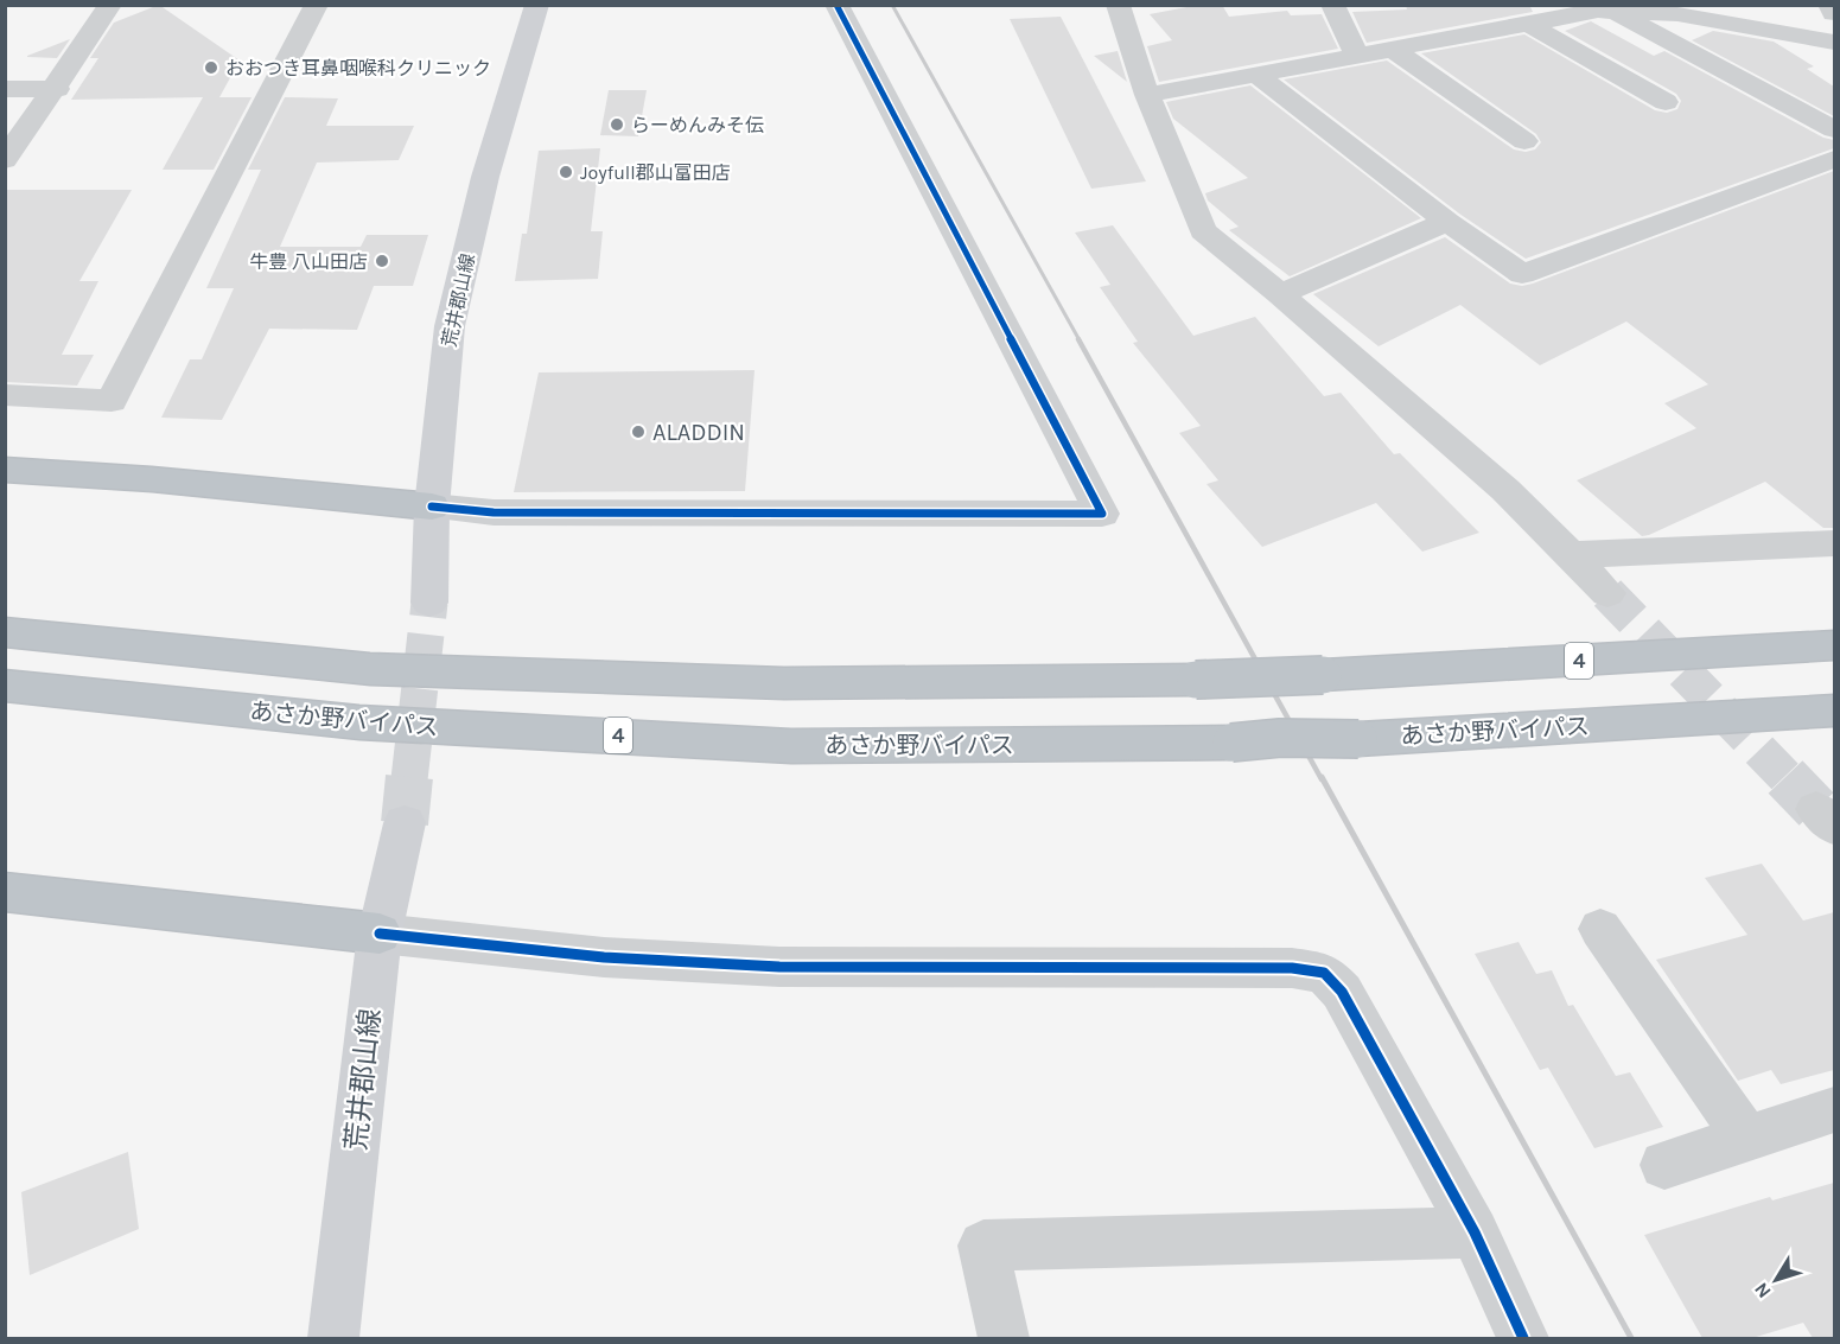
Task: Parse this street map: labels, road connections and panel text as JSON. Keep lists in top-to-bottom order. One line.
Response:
{"streets":{"highway":["4","あさか野バイパス"],"main road":["荒井郡山線"]},"places":["おおつき耳鼻咽喉科クリニック","らーめんみそ伝","Joyfull郡山富田店","牛豊 八山田店","ALADDIN"],"north":"bottom left"}
